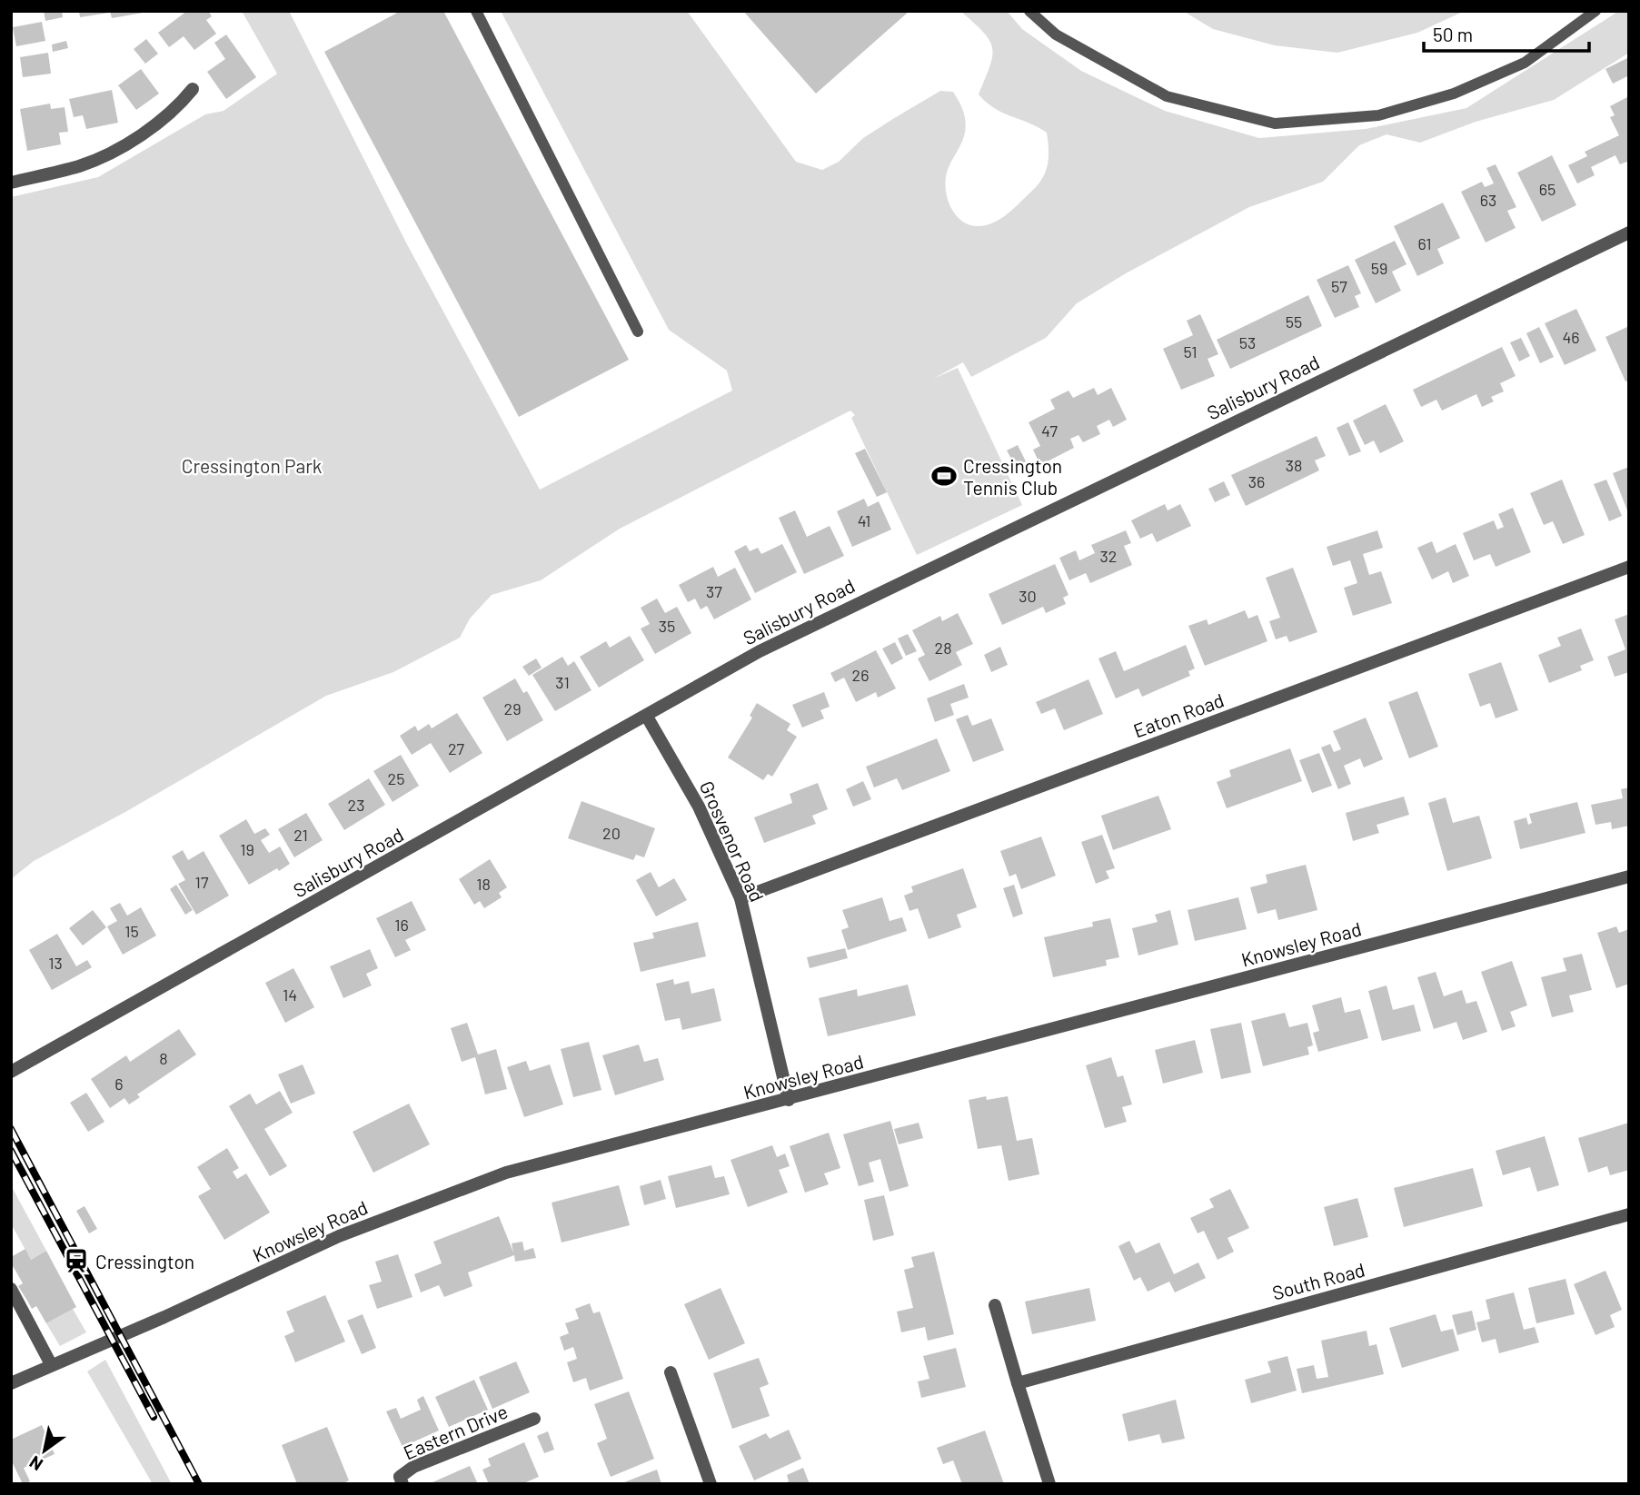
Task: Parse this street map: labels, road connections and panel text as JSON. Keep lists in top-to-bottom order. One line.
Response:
{"streets":{"street":["Salisbury Road","Eaton Road","Grosvenor Road","Knowsley Road","South Road","Eastern Drive"]},"crossings":[["Salisbury Road","Grosvenor Road"],["Eaton Road","Grosvenor Road"],["Grosvenor Road","Knowsley Road"]],"parks":["Cressington Park"],"places":{"sports":["Cressington Tennis Club"],"station":["Cressington"]},"house_numbers":["65","63","61","59","57","55","46","53","51","47","38","36","41","32","37","30","35","28","26","31","29","27","25","23","20","21","19","17","18","16","15","13","14","8","6"],"scale_bar":"50 m","north":"bottom left"}
